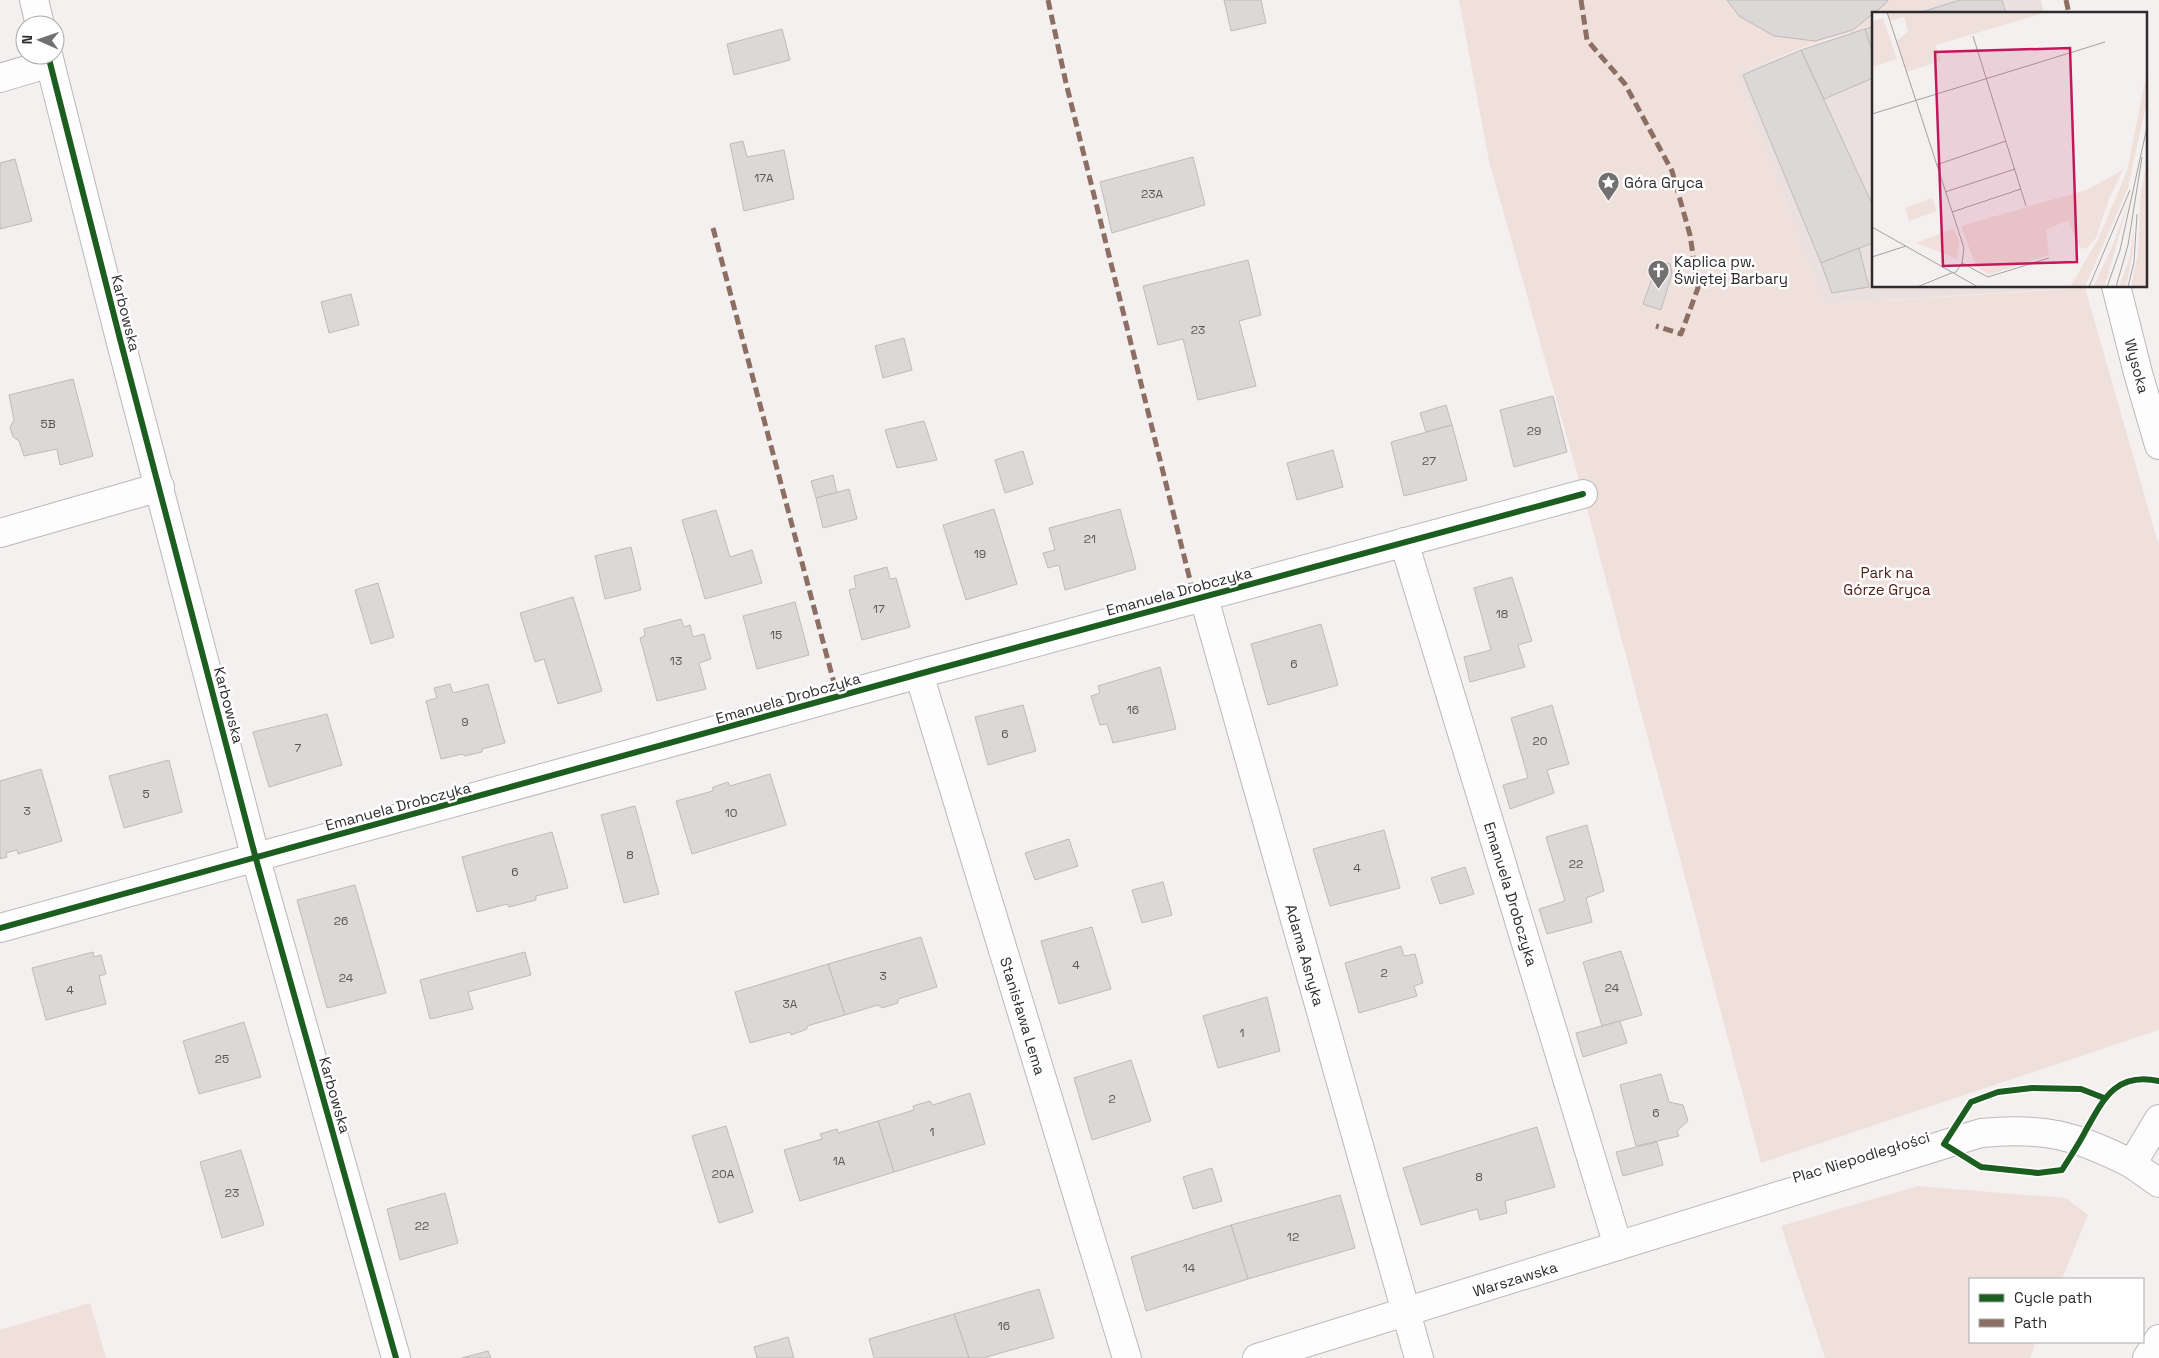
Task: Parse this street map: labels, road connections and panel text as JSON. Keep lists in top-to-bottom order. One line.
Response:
{"streets":{"street":["Karbowska","Wysoka","Emanuela Drobczyka","Adama Asnyka","Stanisława Lema","Plac Niepodległości","Warszawska"]},"crossings":[["Karbowska","Emanuela Drobczyka"],["Emanuela Drobczyka","Adama Asnyka"],["Emanuela Drobczyka","Stanisława Lema"],["Emanuela Drobczyka","Warszawska"],["Adama Asnyka","Warszawska"],["Plac Niepodległości","Warszawska"]],"parks":["Park na Górze Gryca"],"places":{"place":["Góra Gryca"],"church":["Kaplica pw. Świętej Barbary"]},"house_numbers":["17A","23A","23","5B","29","27","21","19","17","18","15","13","6","16","9","6","20","7","5","3","10","8","22","4","6","26","4","2","3","24","24","4","3A","1","25","2","6","1","1A","20A","8","23","22","12","14","16"],"legend":["Cycle path","Path"],"north":"left"}
